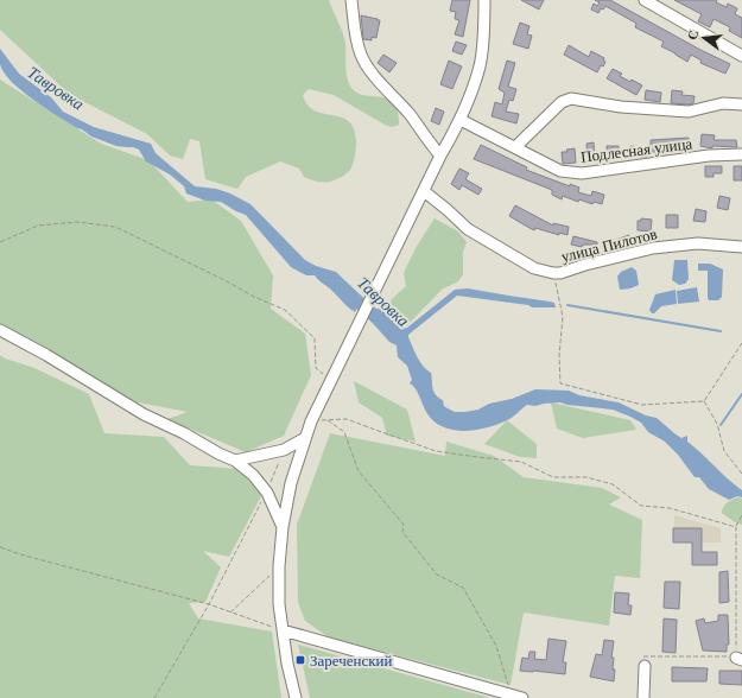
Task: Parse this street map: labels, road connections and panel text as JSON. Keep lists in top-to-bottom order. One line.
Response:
{"streets":{"street":["Подлесная улица","улица Пилотов"]},"water":["Тавровка"],"places":{"transit":["Зареченский"]},"north":"left"}
